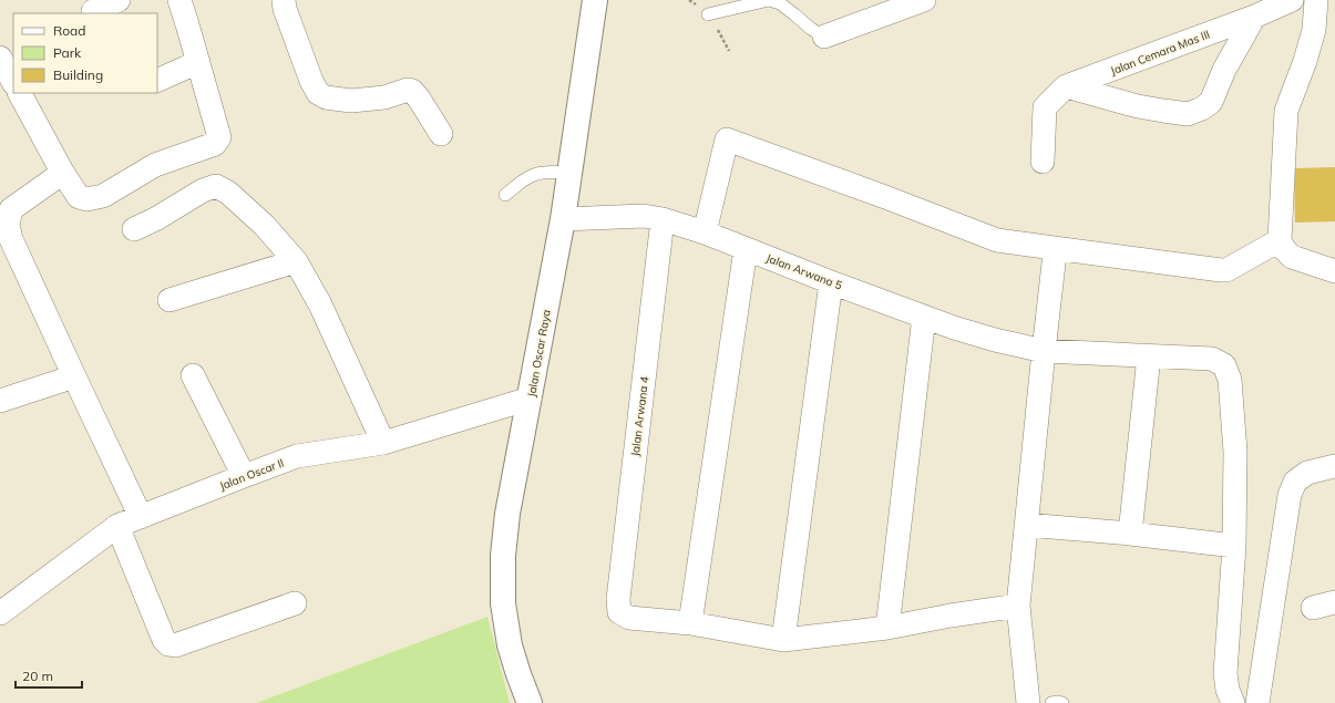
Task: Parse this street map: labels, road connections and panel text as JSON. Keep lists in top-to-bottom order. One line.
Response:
{"streets":{"street":["Jalan Cemara Mas III","Jalan Arwana 5","Jalan Oscar Raya","Jalan Arwana 4","Jalan Oscar II"]},"crossings":[["Jalan Arwana 5","Jalan Oscar Raya"],["Jalan Arwana 5","Jalan Arwana 4"],["Jalan Oscar Raya","Jalan Oscar II"]],"legend":["Road","Park","Building"],"scale_bar":"20 m"}
